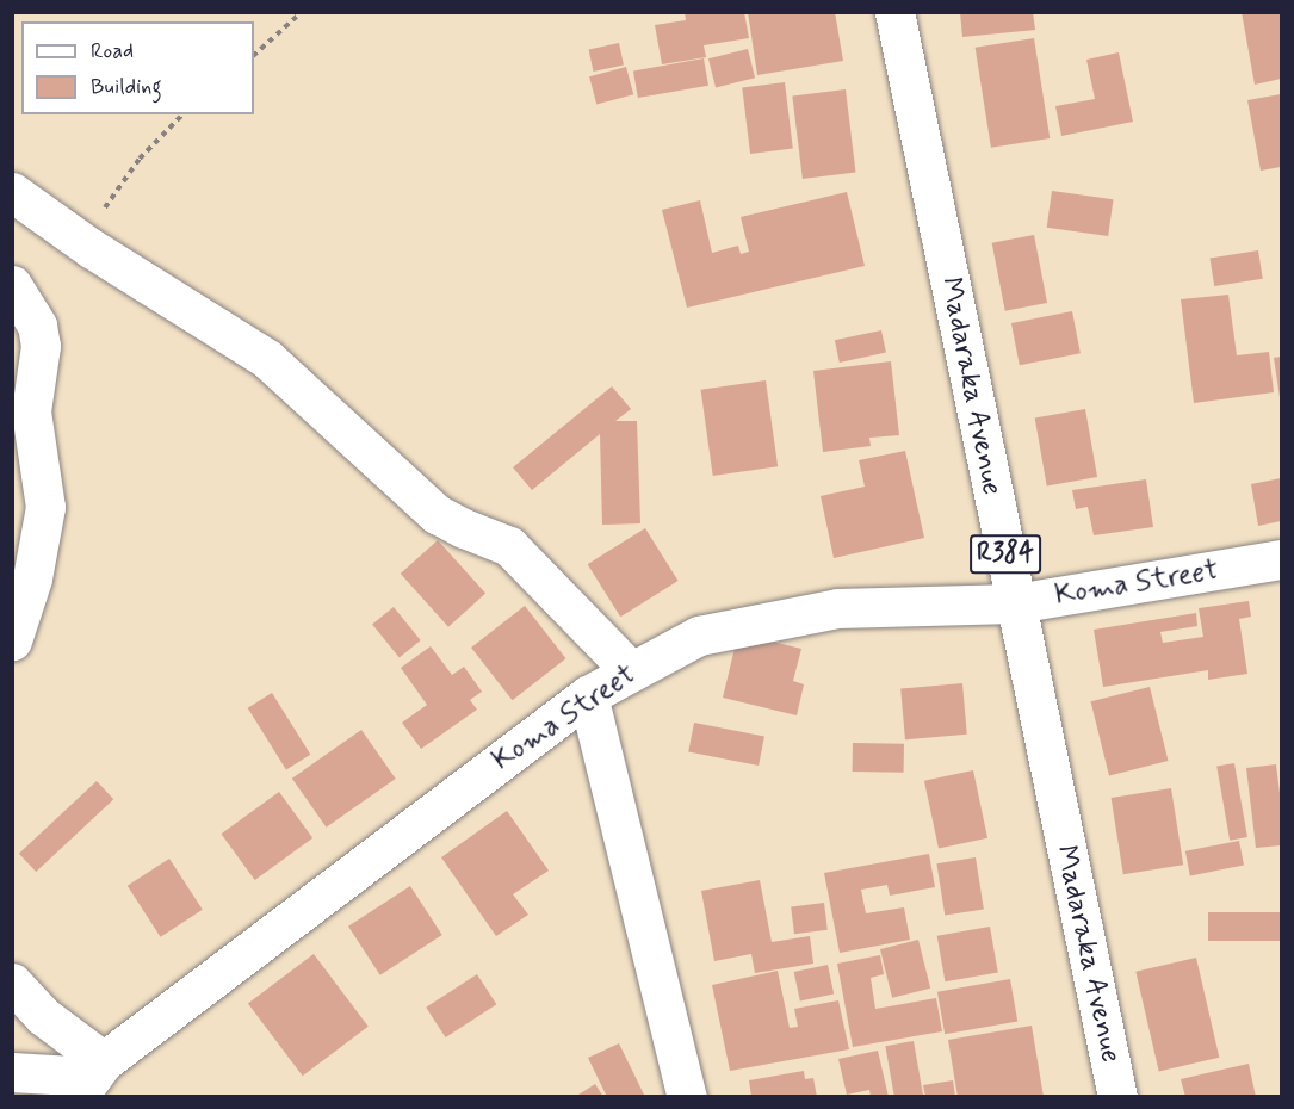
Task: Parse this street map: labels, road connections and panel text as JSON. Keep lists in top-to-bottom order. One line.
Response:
{"streets":{"street":["Madaraka Avenue","R384","Koma Street"]},"crossings":[["Madaraka Avenue","Koma Street"]],"legend":["Road","Building"]}
